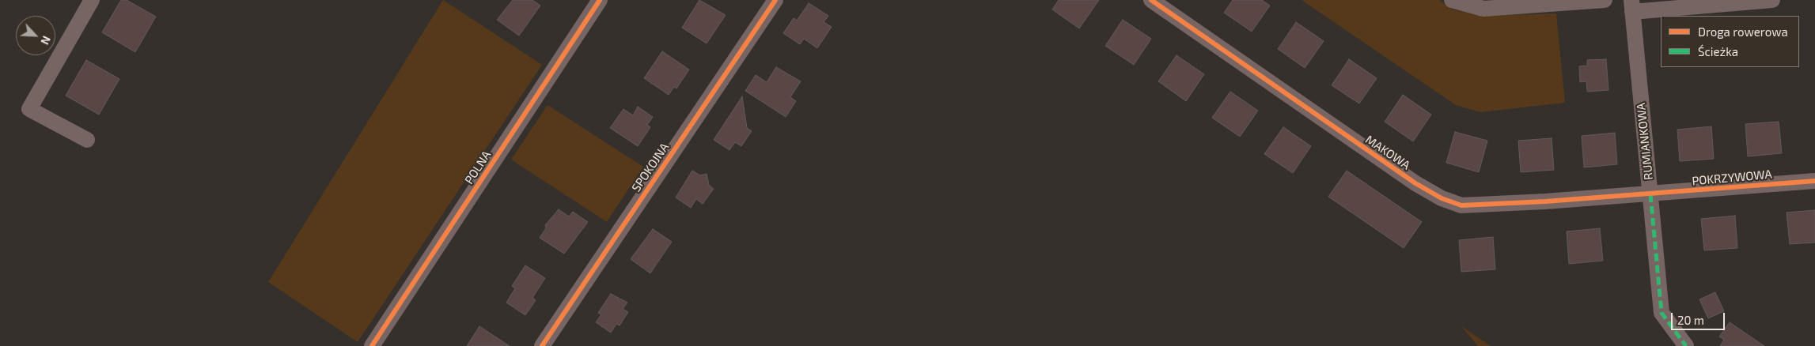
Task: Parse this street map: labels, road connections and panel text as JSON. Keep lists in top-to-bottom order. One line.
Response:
{"streets":{"street":["RUMIANKOWA","MAKOWA","POLNA","SPOKOJNA","POKRZYWOWA"]},"crossings":[["RUMIANKOWA","MAKOWA"],["RUMIANKOWA","POKRZYWOWA"],["MAKOWA","POKRZYWOWA"]],"legend":["Droga rowerowa","Ścieżka"],"scale_bar":"20 m","north":"bottom right"}
